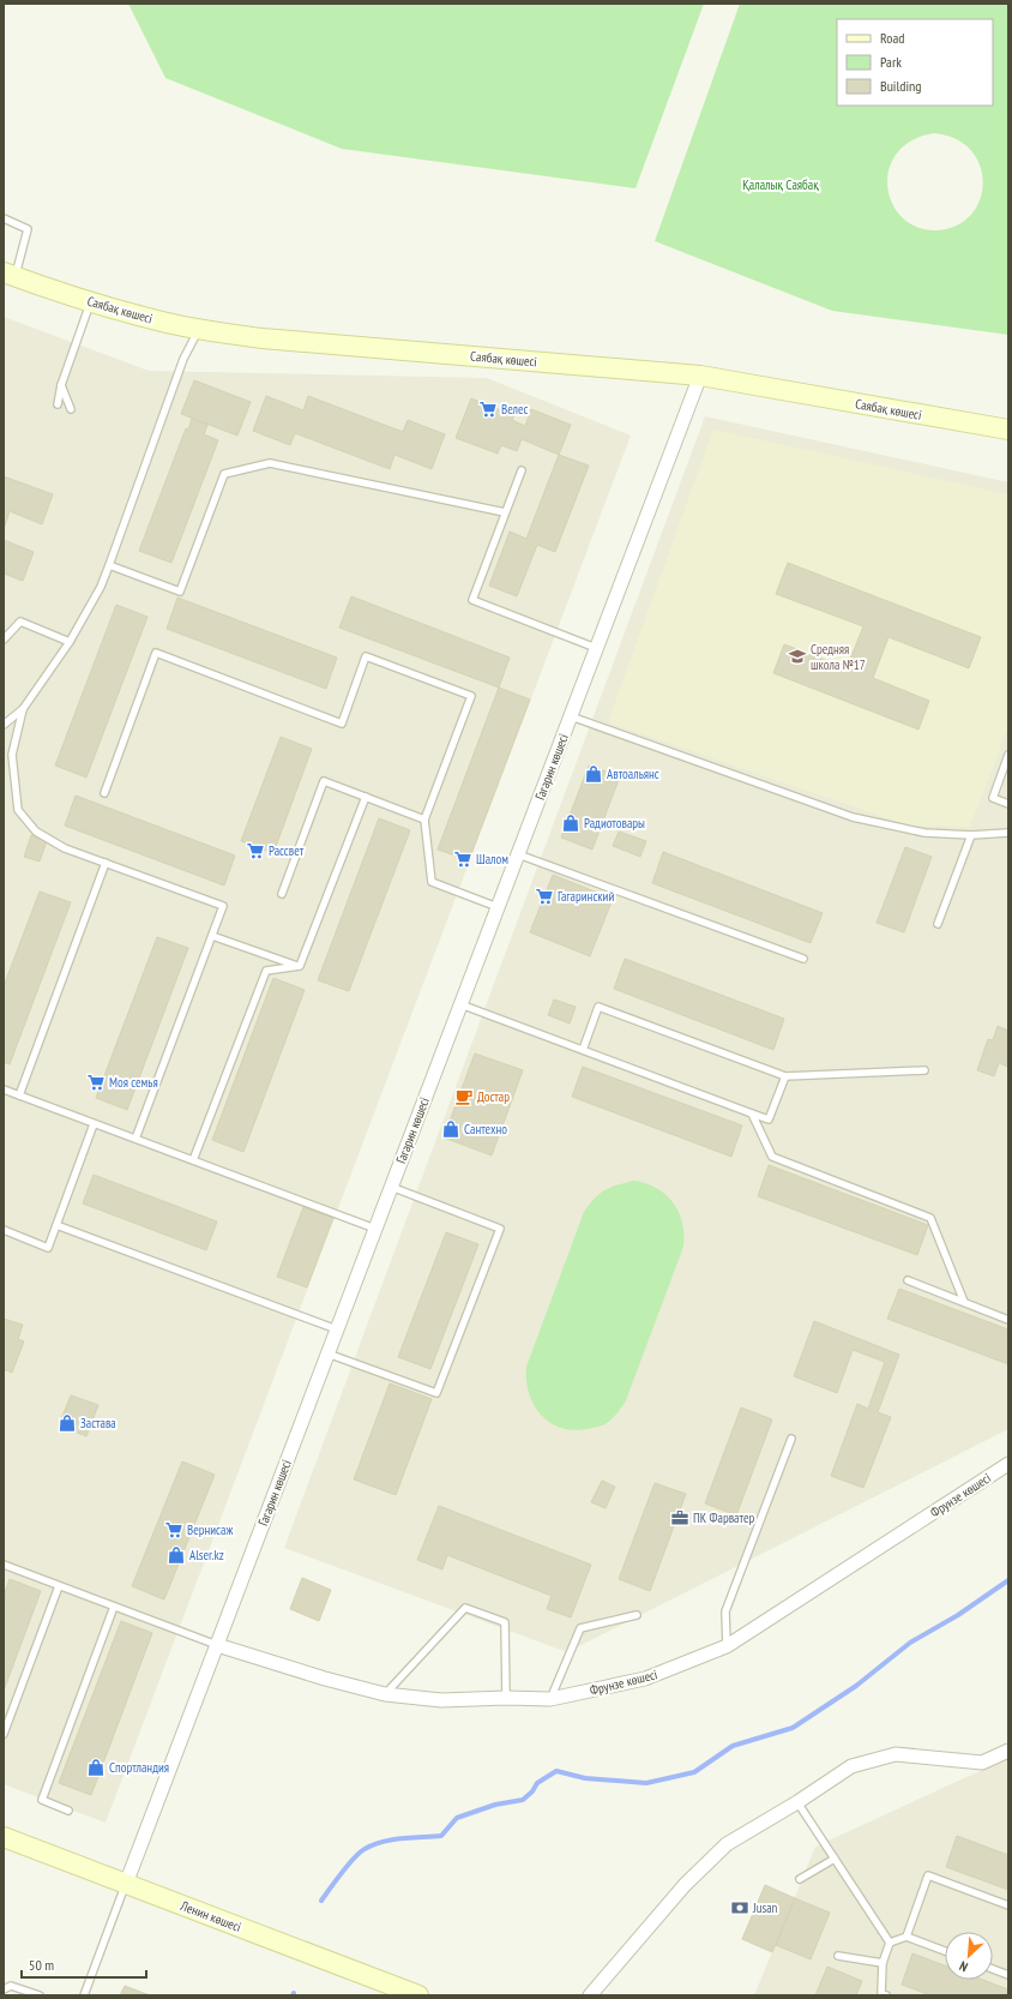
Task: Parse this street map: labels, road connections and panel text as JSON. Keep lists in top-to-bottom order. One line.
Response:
{"streets":{"street":["Саябақ көшесі","Гагарин көшесі","Фрунзе көшесі","Ленин көшесі"]},"crossings":[["Саябақ көшесі","Гагарин көшесі"],["Гагарин көшесі","Фрунзе көшесі"],["Гагарин көшесі","Ленин көшесі"]],"parks":["Қалалық Саябақ"],"places":{"supermarket":["Велес","Рассвет","Шалом","Гагаринский","Моя семья","Вернисаж"],"school or university":["Средняя школа №17"],"shop":["Автоальянс","Радиотовары","Сантехно","Застава","Alser.kz","Спортландия"],"cafe":["Достар"],"office":["ПК Фарватер"],"bank":["Jusan"]},"legend":["Road","Park","Building"],"scale_bar":"50 m","north":"bottom left"}
